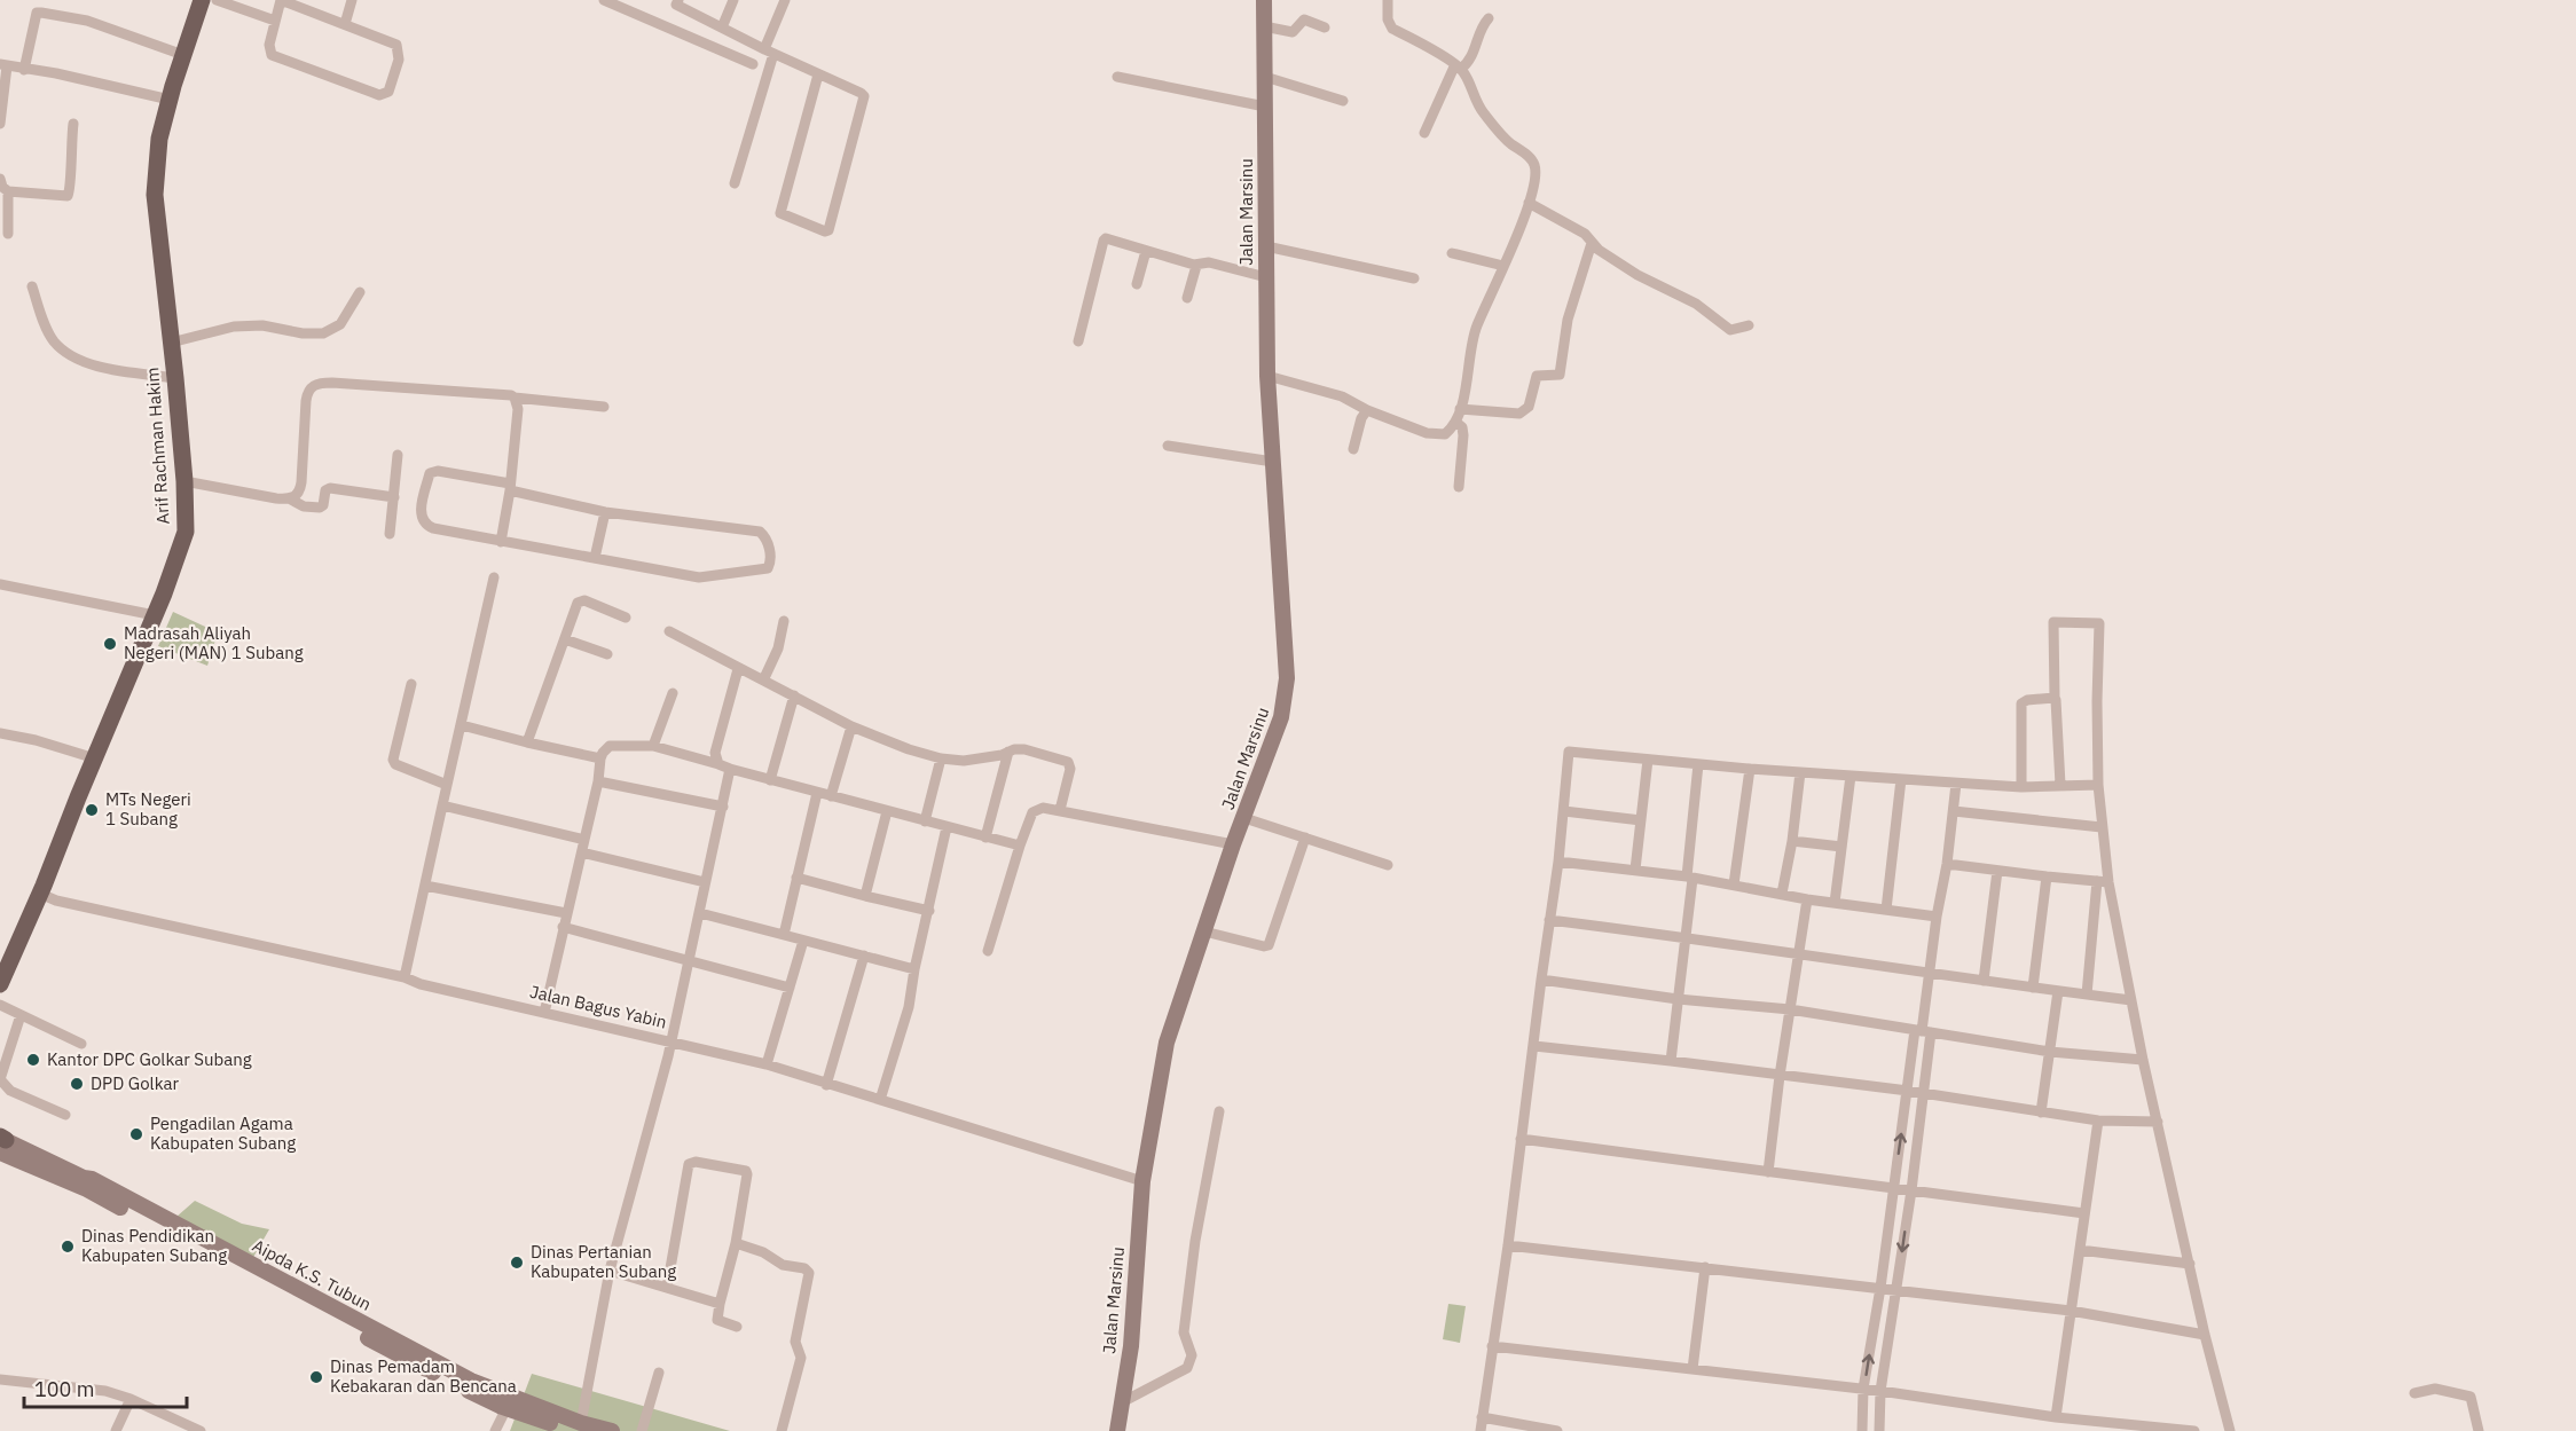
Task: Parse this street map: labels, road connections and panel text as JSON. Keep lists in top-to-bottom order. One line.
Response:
{"streets":{"main road":["Arif Rachman Hakim"],"street":["Jalan Marsinu","Jalan Bagus Yabin","Aipda K.S. Tubun"]},"crossings":[["Jalan Marsinu","Jalan Bagus Yabin"],["Arif Rachman Hakim","Jalan Bagus Yabin"]],"places":["Madrasah Aliyah Negeri (MAN) 1 Subang","MTs Negeri 1 Subang","Kantor DPC Golkar Subang","DPD Golkar","Pengadilan Agama Kabupaten Subang","Dinas Pendidikan Kabupaten Subang","Dinas Pertanian Kabupaten Subang","Dinas Pemadam Kebakaran dan Bencana"],"scale_bar":"100 m"}
